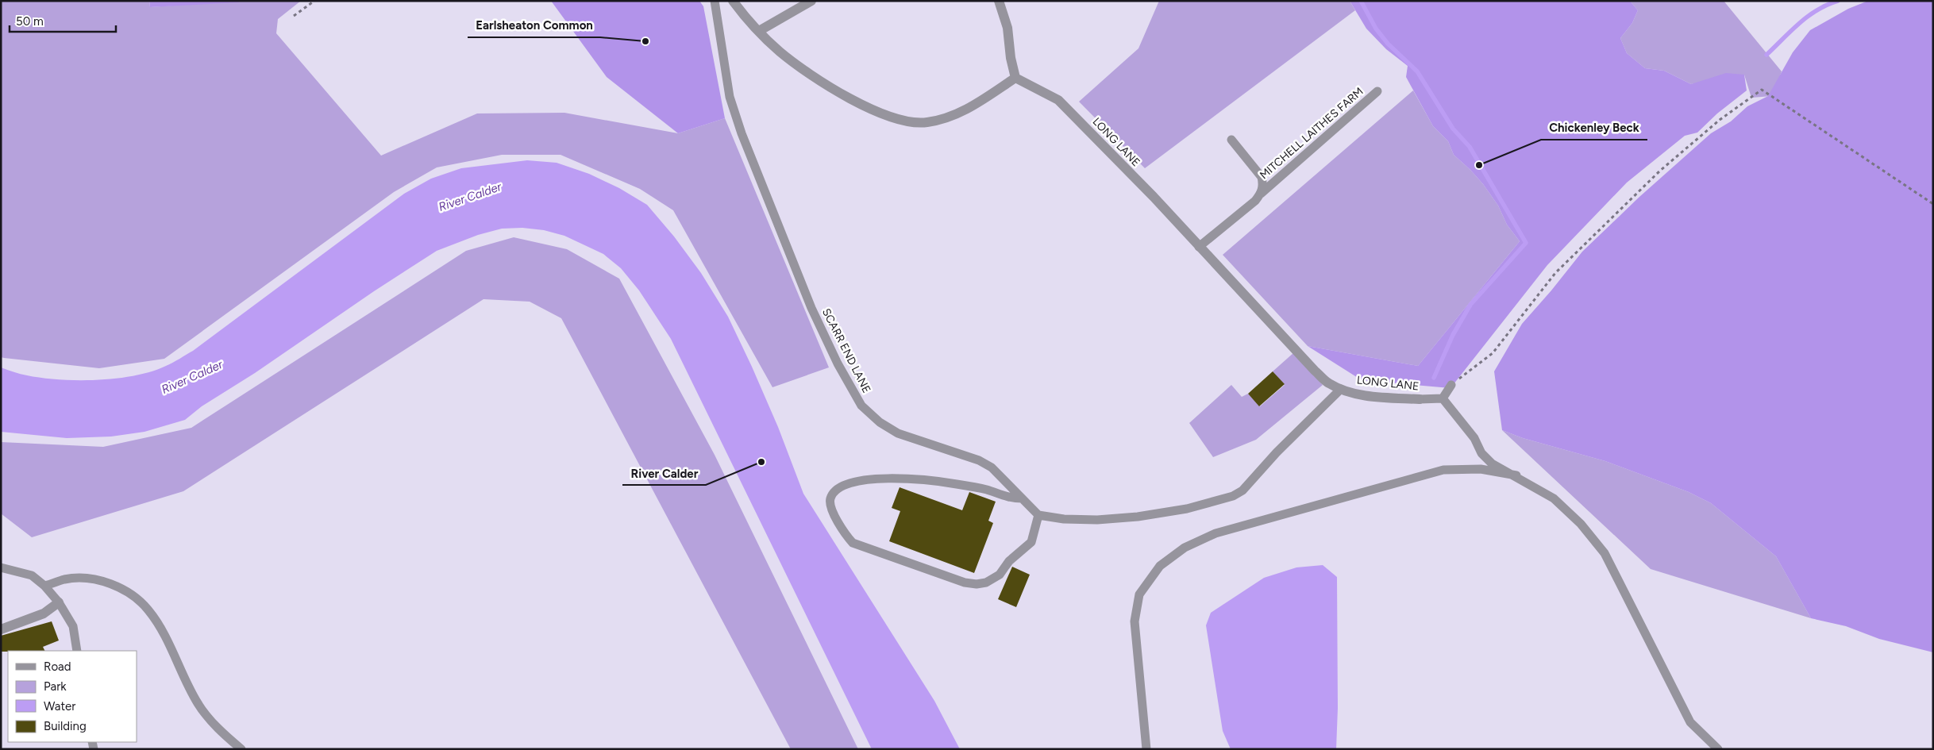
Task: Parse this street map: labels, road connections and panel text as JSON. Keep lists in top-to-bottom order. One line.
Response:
{"streets":{"street":["LONG LANE"],"lane":["MITCHELL LAITHES FARM","SCARR END LANE"]},"crossings":[["MITCHELL LAITHES FARM","LONG LANE"]],"water":["River Calder"],"places":["Earlsheaton Common","Chickenley Beck","River Calder"],"legend":["Road","Park","Water","Building"],"scale_bar":"50 m"}
